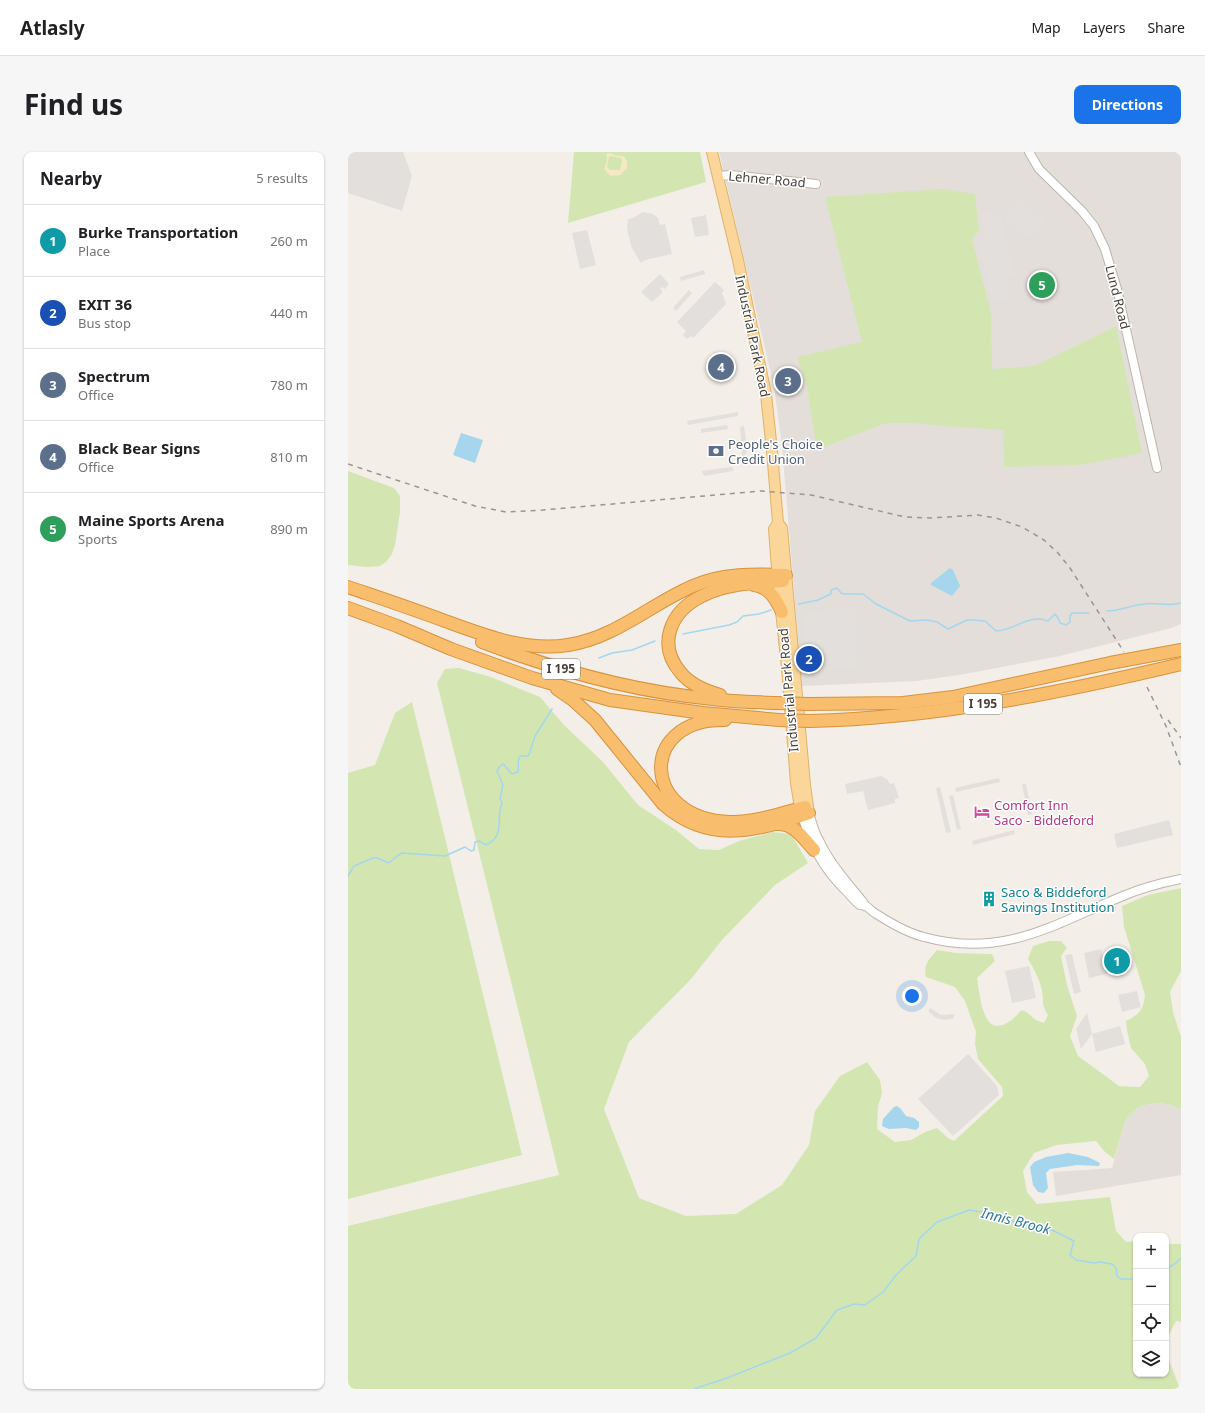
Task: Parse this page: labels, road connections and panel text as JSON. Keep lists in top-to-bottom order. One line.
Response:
{"streets":{"highway":["I 195"],"main road":["Industrial Park Road"],"street":["Lehner Road","Lund Road"]},"crossings":[["Lehner Road","Industrial Park Road"]],"water":["Innis Brook"],"places":{"bank":["People's Choice Credit Union"],"hotel":["Comfort Inn Saco - Biddeford"],"building":["Saco & Biddeford Savings Institution"]},"page":{"header":"Atlasly","nav":["Map","Layers","Share"],"title":"Find us","buttons":"Directions","heading":["Nearby","5 results"],"list":[{"mark":"1","name":"Burke Transportation","note":"Place","value":"260 m"},{"mark":"2","name":"EXIT 36","note":"Bus stop","value":"440 m"},{"mark":"3","name":"Spectrum","note":"Office","value":"780 m"},{"mark":"4","name":"Black Bear Signs","note":"Office","value":"810 m"},{"mark":"5","name":"Maine Sports Arena","note":"Sports","value":"890 m"}],"pins":["5","4","3","2","1"],"map_buttons":["+","−"]}}
